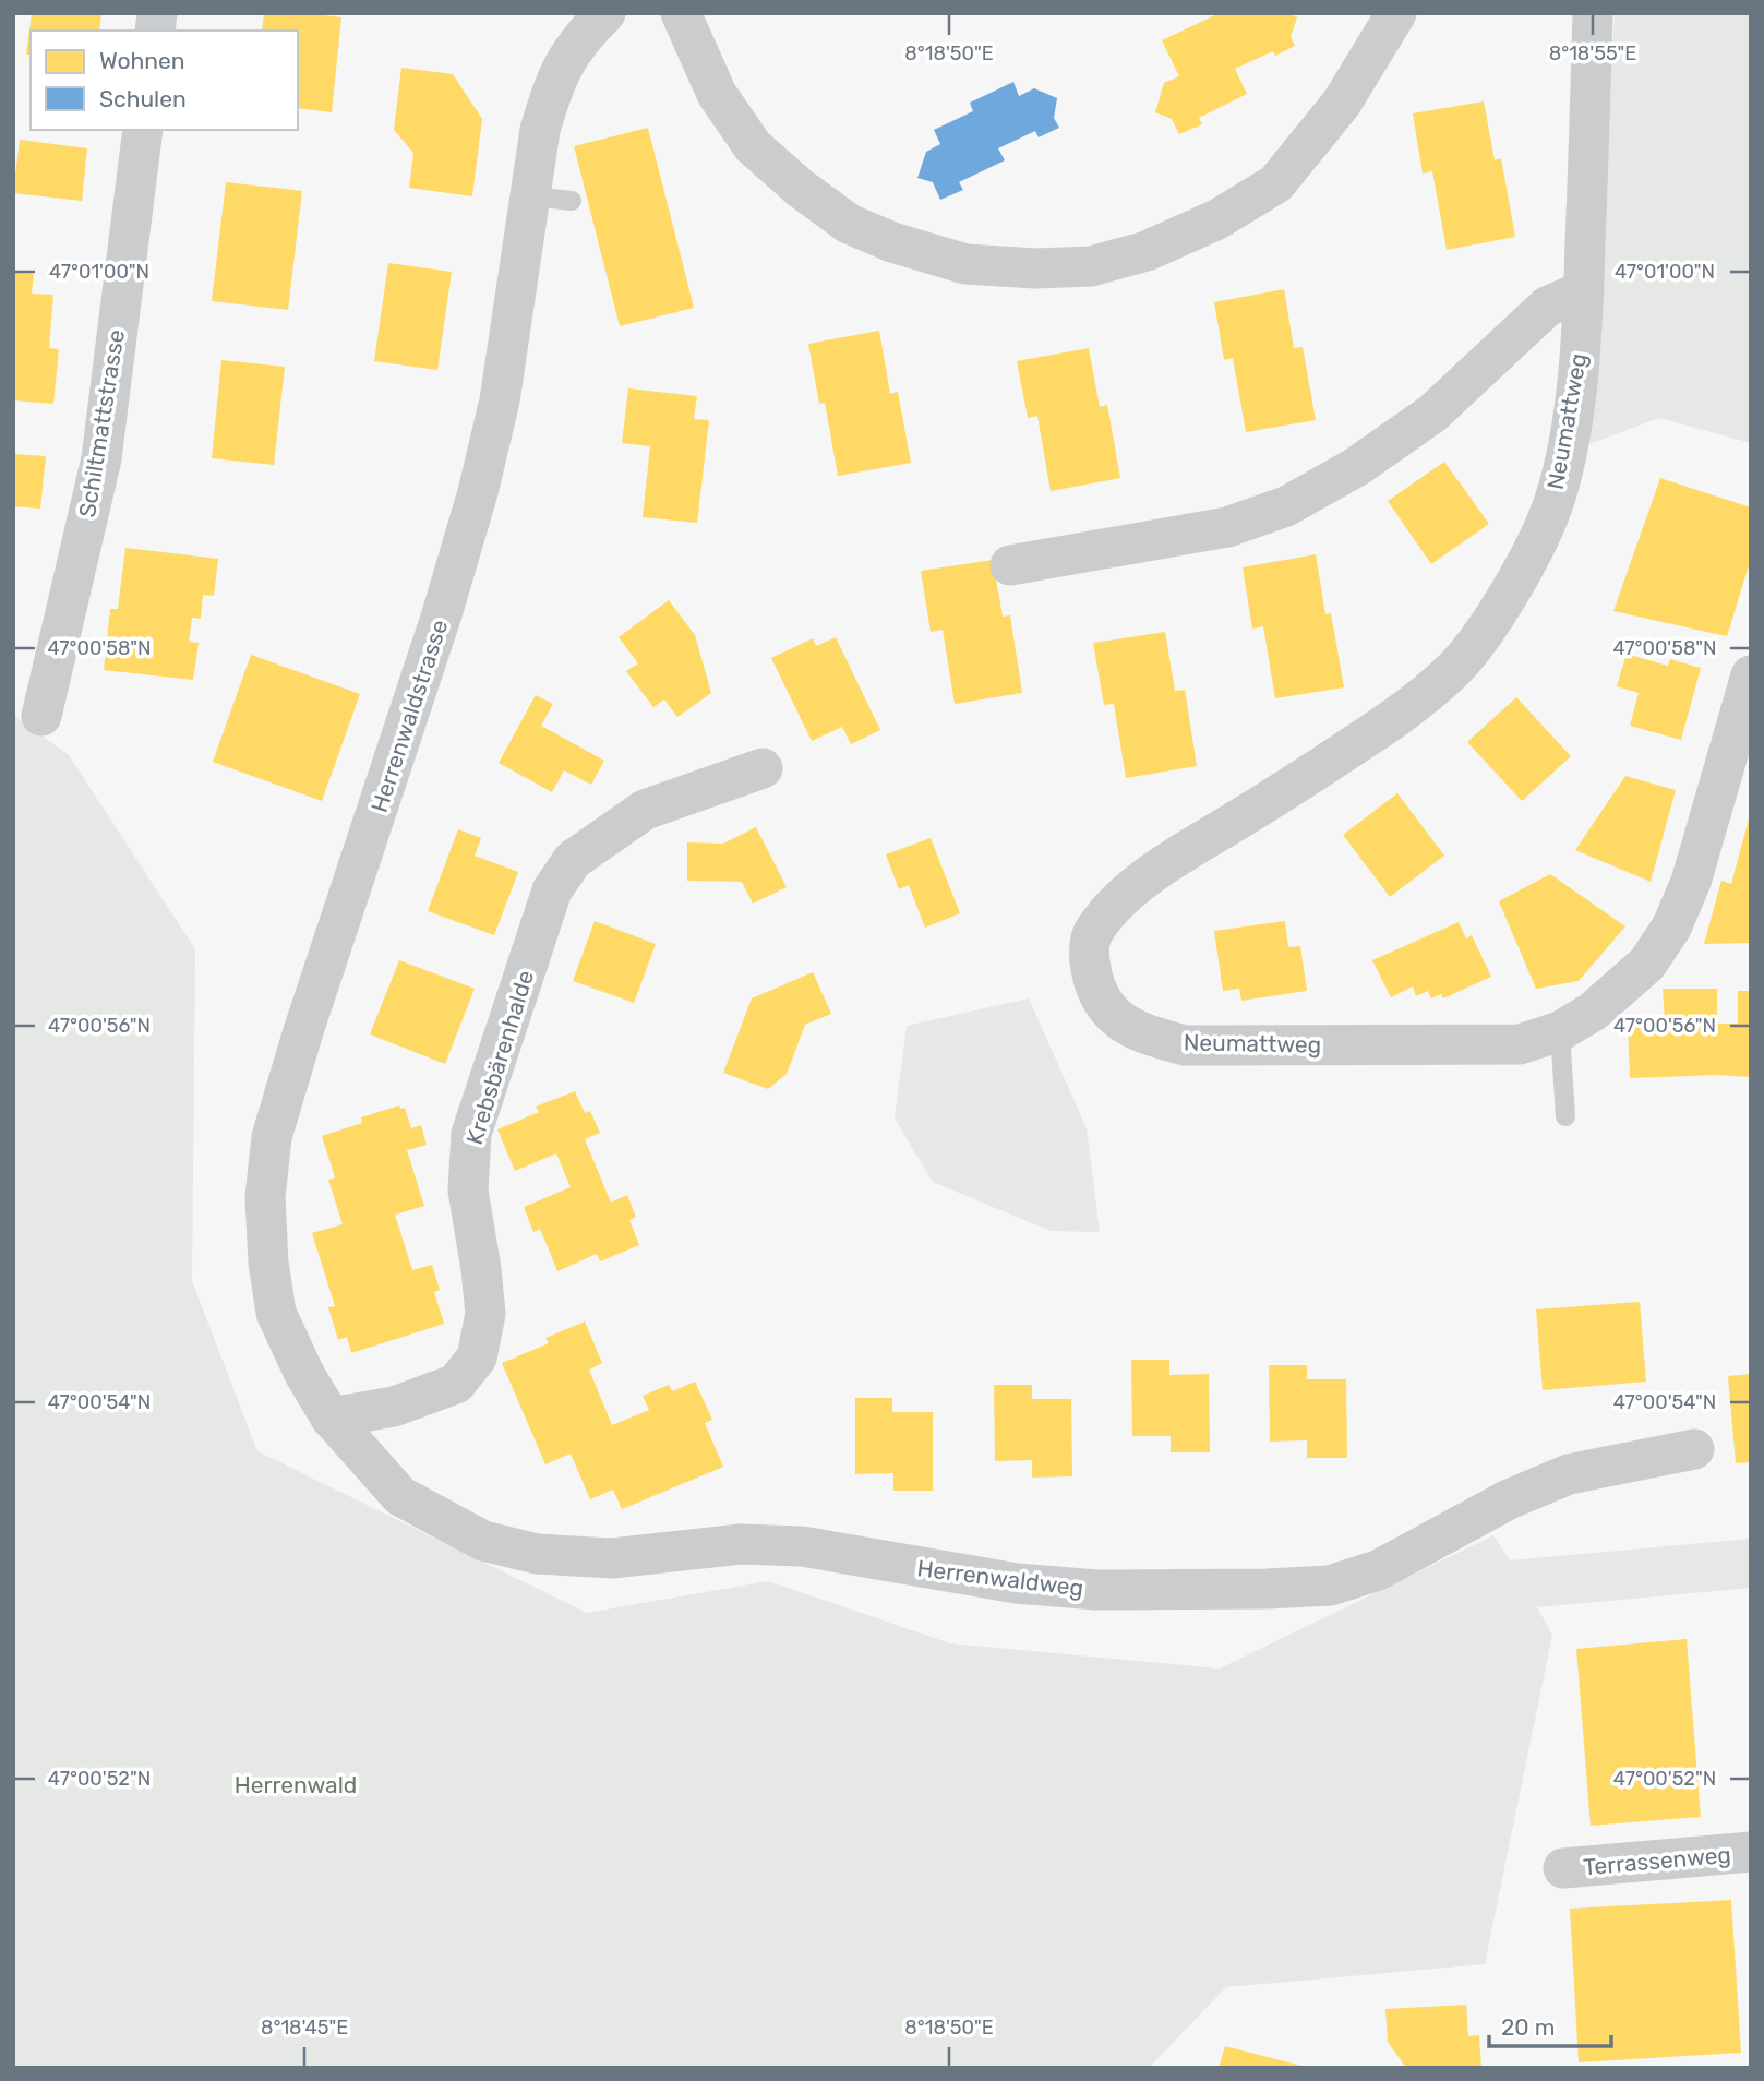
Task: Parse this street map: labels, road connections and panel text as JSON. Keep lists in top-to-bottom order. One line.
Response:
{"streets":{"street":["Neumattweg","Schiltmattstrasse","Herrenwaldstrasse","Krebsbärenhalde","Herrenwaldweg","Terrassenweg"]},"crossings":[["Herrenwaldstrasse","Krebsbärenhalde"],["Herrenwaldstrasse","Herrenwaldweg"],["Krebsbärenhalde","Herrenwaldweg"]],"parks":["Herrenwald"],"legend":["Wohnen","Schulen"],"scale_bar":"20 m","coordinates":["8°18'50\"E","8°18'55\"E","47°01'00\"N","47°00'58\"N","47°00'56\"N","47°00'54\"N","47°00'52\"N","8°18'45\"E"]}
